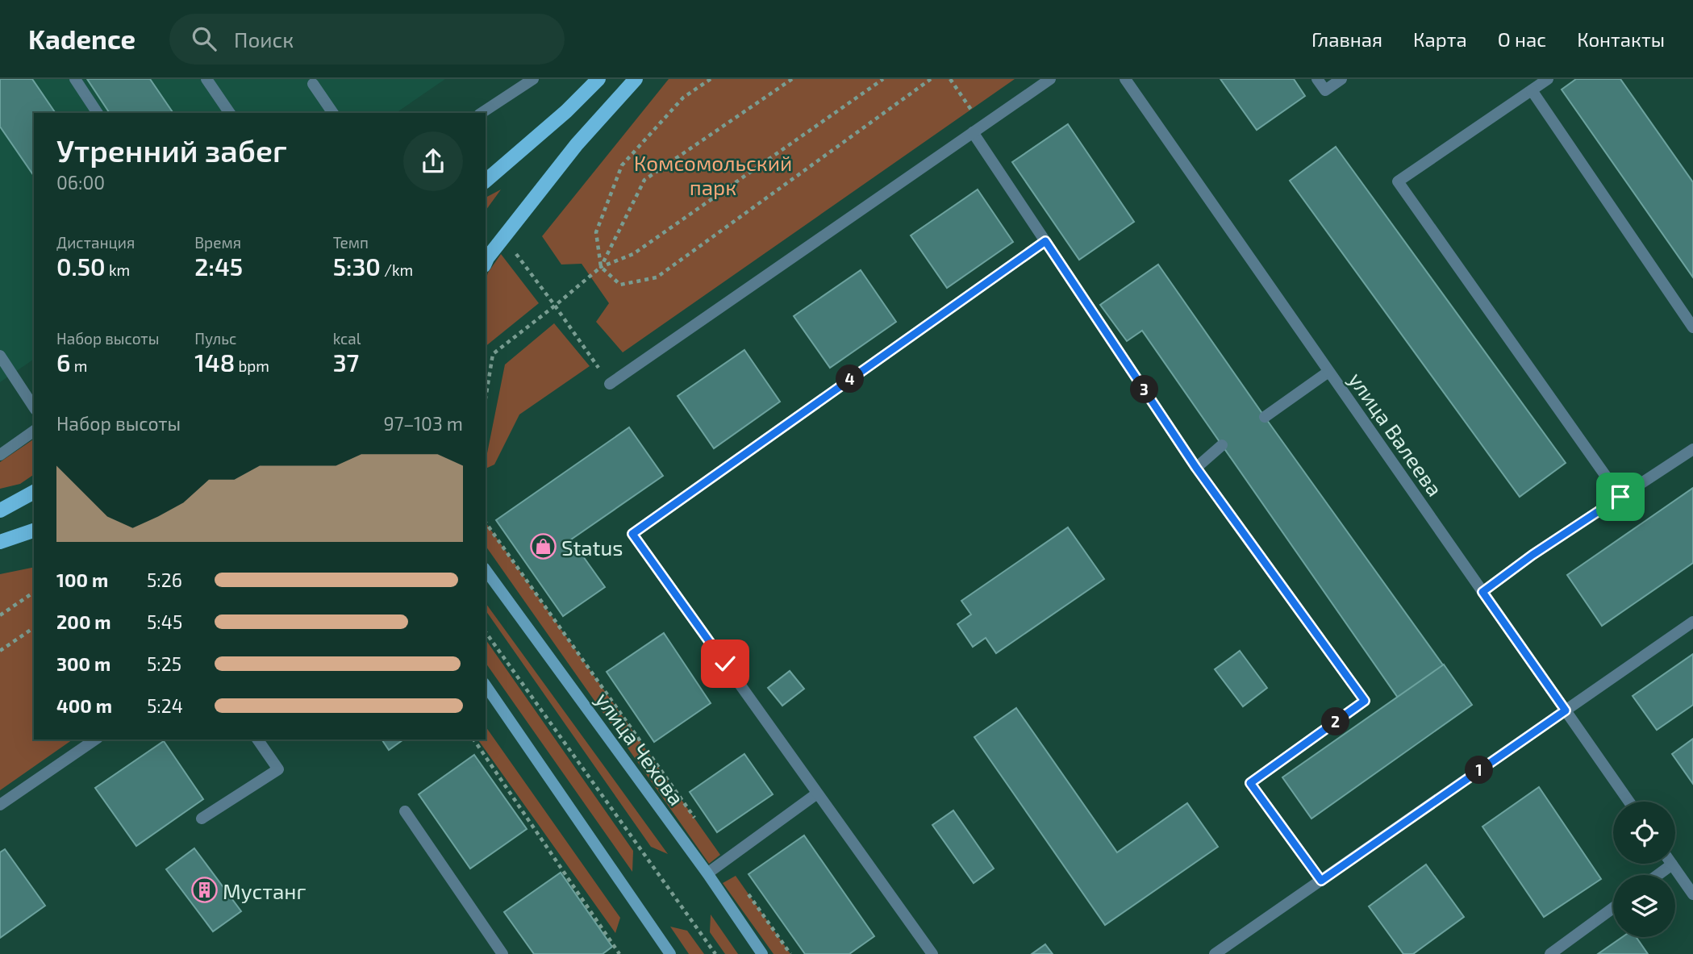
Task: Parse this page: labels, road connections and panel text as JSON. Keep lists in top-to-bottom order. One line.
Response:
{"streets":{"main road":["улица Чехова"],"street":["улица Валеева"]},"parks":["Комсомольский парк"],"places":{"shop":["Status"],"building":["Мустанг"]},"page":{"header":"Kadence","search":"Поиск","nav":["Главная","Карта","О нас","Контакты"],"heading":["Утренний забег","06:00"],"stats":[["Дистанция","0.50 km"],["Время","2:45"],["Темп","5:30 /km"],["Набор высоты","6 m"],["Пульс","148 bpm"],["kcal","37"]],"pins":["4","3","2","1"],"chart":["Набор высоты","97–103 m"],"list":[{"name":"100 m","note":"5:26"},{"name":"200 m","note":"5:45"},{"name":"300 m","note":"5:25"},{"name":"400 m","note":"5:24"}]}}
